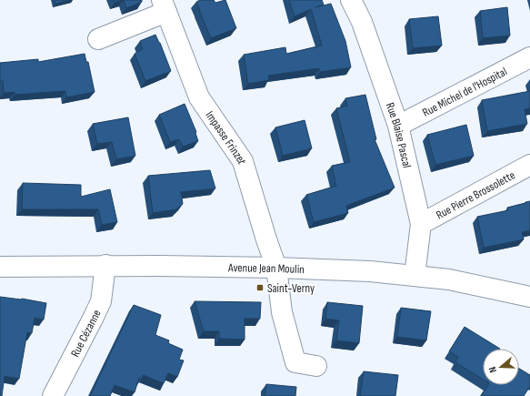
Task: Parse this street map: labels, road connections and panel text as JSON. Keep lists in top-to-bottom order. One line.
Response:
{"streets":{"street":["Rue Michel de l'Hospital","Rue Blaise Pascal","Impasse Frinzet","Rue Pierre Brossolette","Avenue Jean Moulin","Rue Cézanne"]},"crossings":[["Rue Michel de l'Hospital","Rue Blaise Pascal"],["Rue Blaise Pascal","Rue Pierre Brossolette"],["Rue Blaise Pascal","Avenue Jean Moulin"],["Impasse Frinzet","Avenue Jean Moulin"],["Avenue Jean Moulin","Rue Cézanne"]],"places":{"transit":["Saint-Verny"]},"north":"left"}
